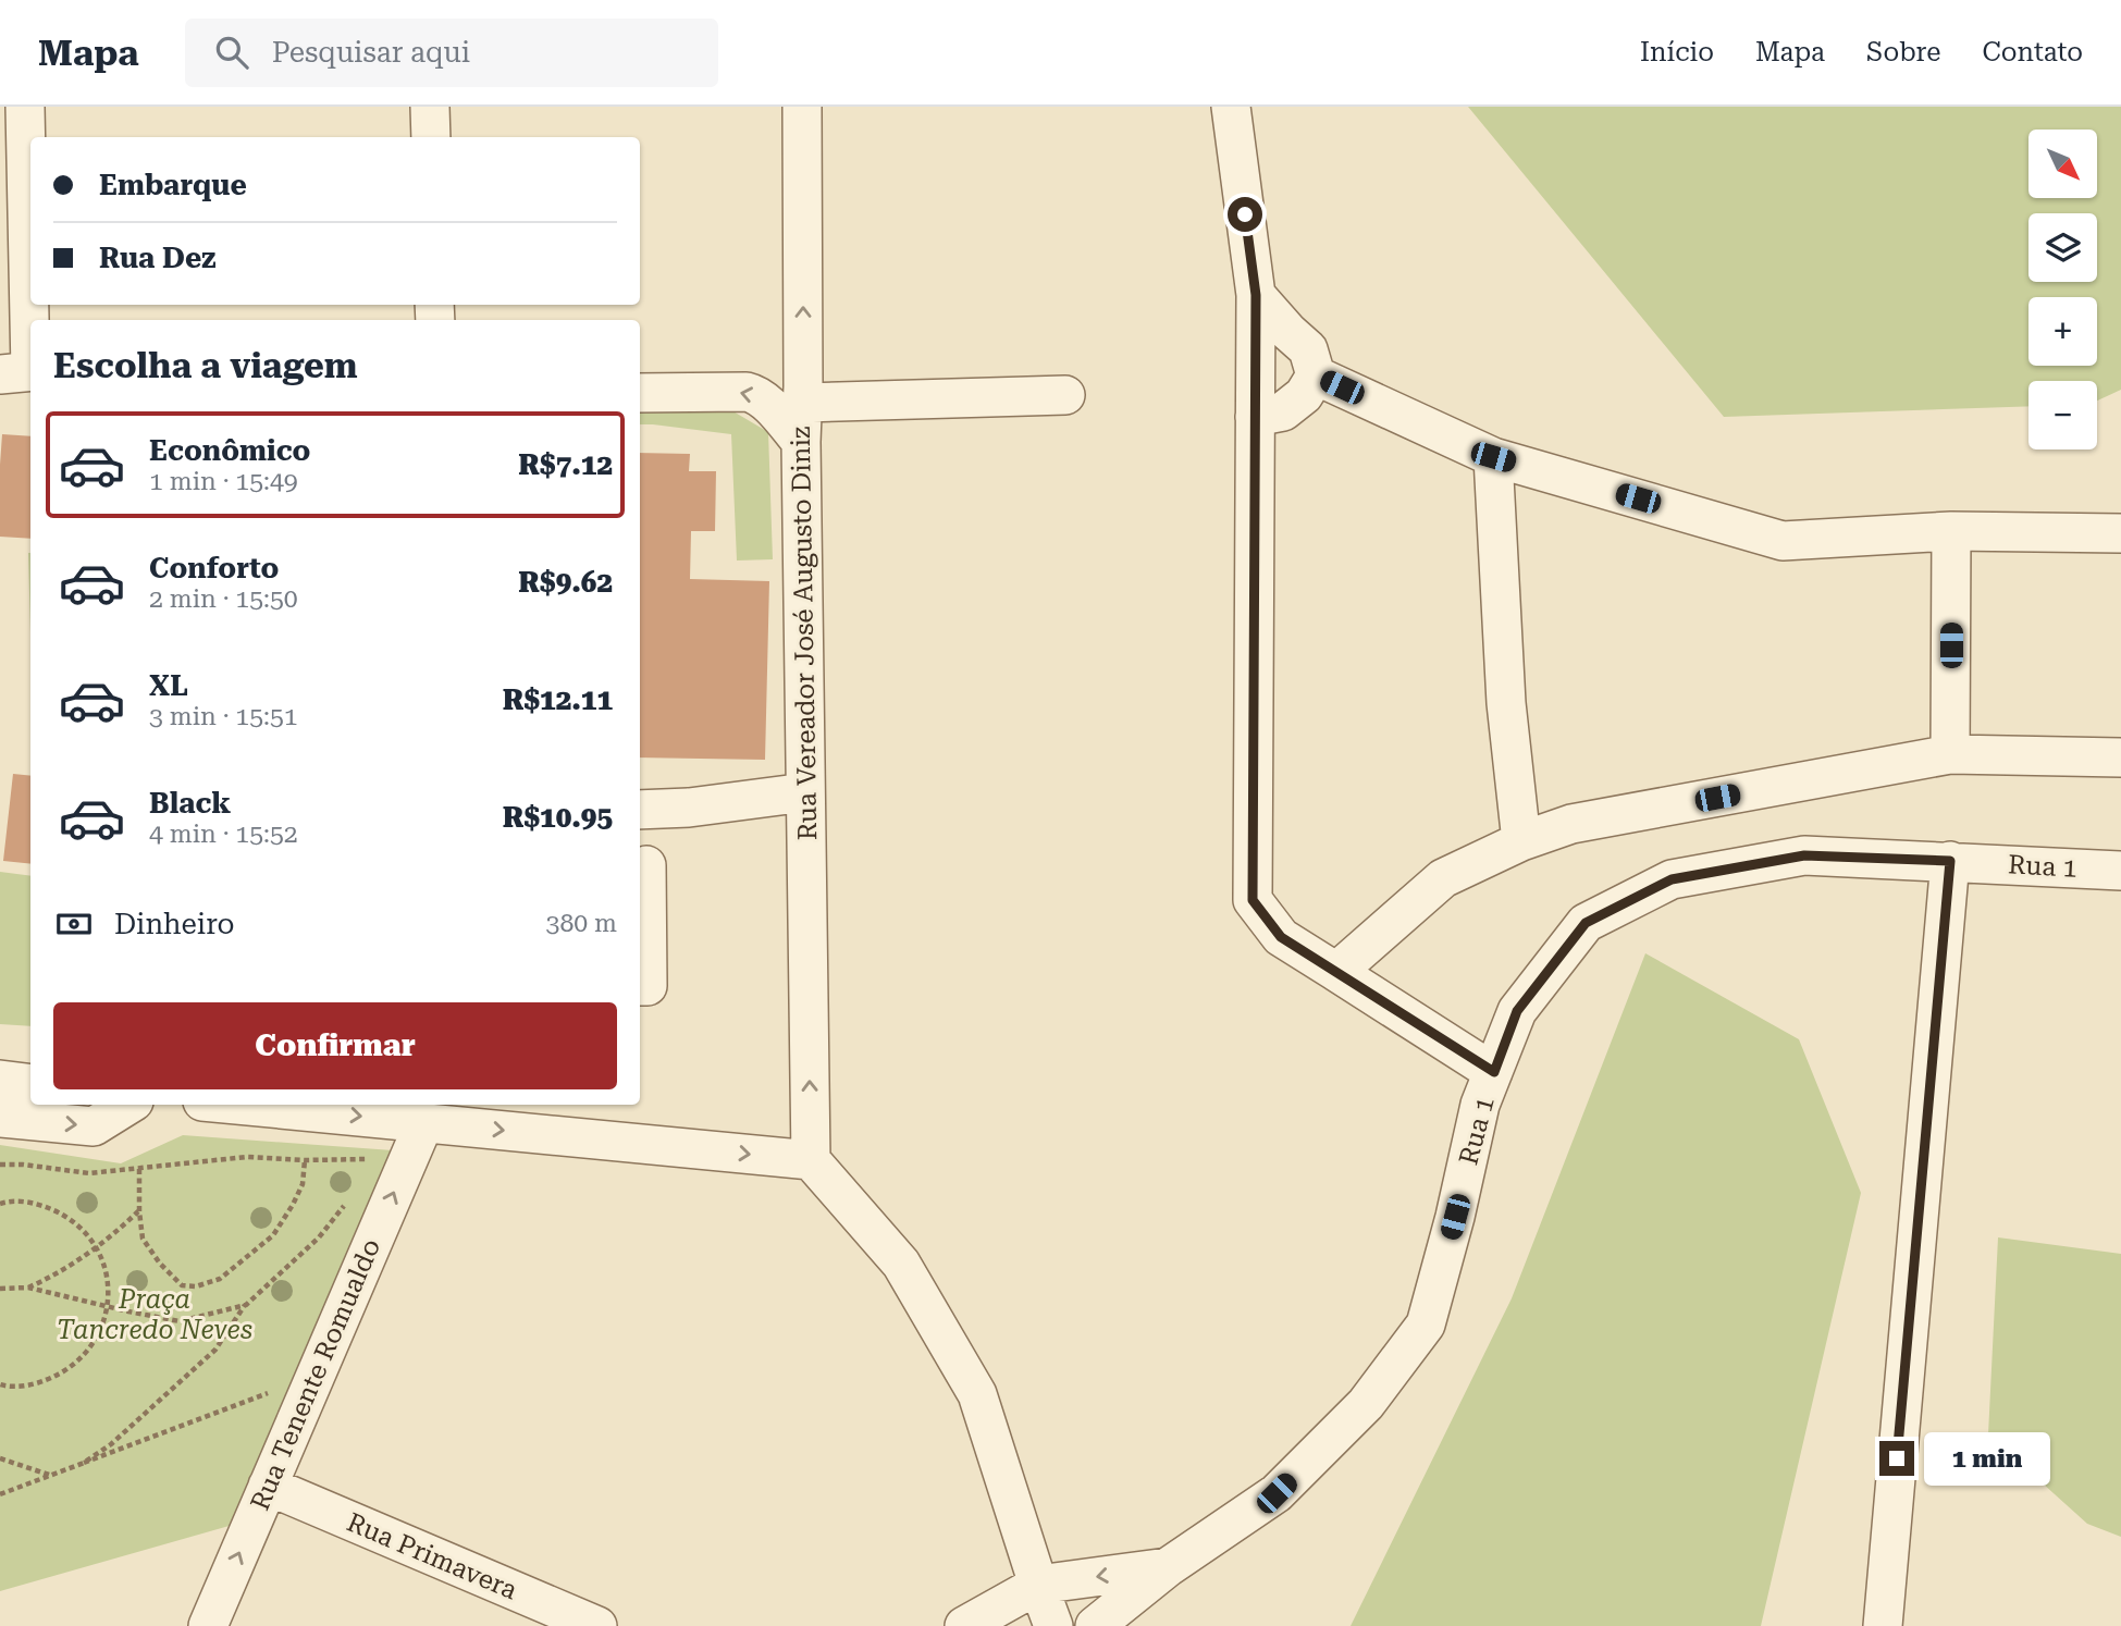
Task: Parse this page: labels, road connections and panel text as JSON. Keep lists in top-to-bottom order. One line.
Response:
{"streets":{"street":["Rua Vereador José Augusto Diniz","Rua 1","Rua Tenente Romualdo","Rua Primavera"]},"crossings":[["Rua Tenente Romualdo","Rua Primavera"]],"one_way":["Rua Vereador José Augusto Diniz","Rua Tenente Romualdo"],"parks":["Praça Tancredo Neves"],"north":"bottom right","page":{"header":"Mapa","search":"Pesquisar aqui","nav":["Início","Mapa","Sobre","Contato"],"map_buttons":["+","−"],"banner":["Embarque","Rua Dez"],"heading":"Escolha a viagem","list":[{"name":"Econômico","note":"1 min · 15:49","value":"R$7.12"},{"name":"Conforto","note":"2 min · 15:50","value":"R$9.62"},{"name":"XL","note":"3 min · 15:51","value":"R$12.11"},{"name":"Black","note":"4 min · 15:52","value":"R$10.95"}],"pay":["Dinheiro","380 m"],"buttons":"Confirmar","bubble":"1 min"}}
